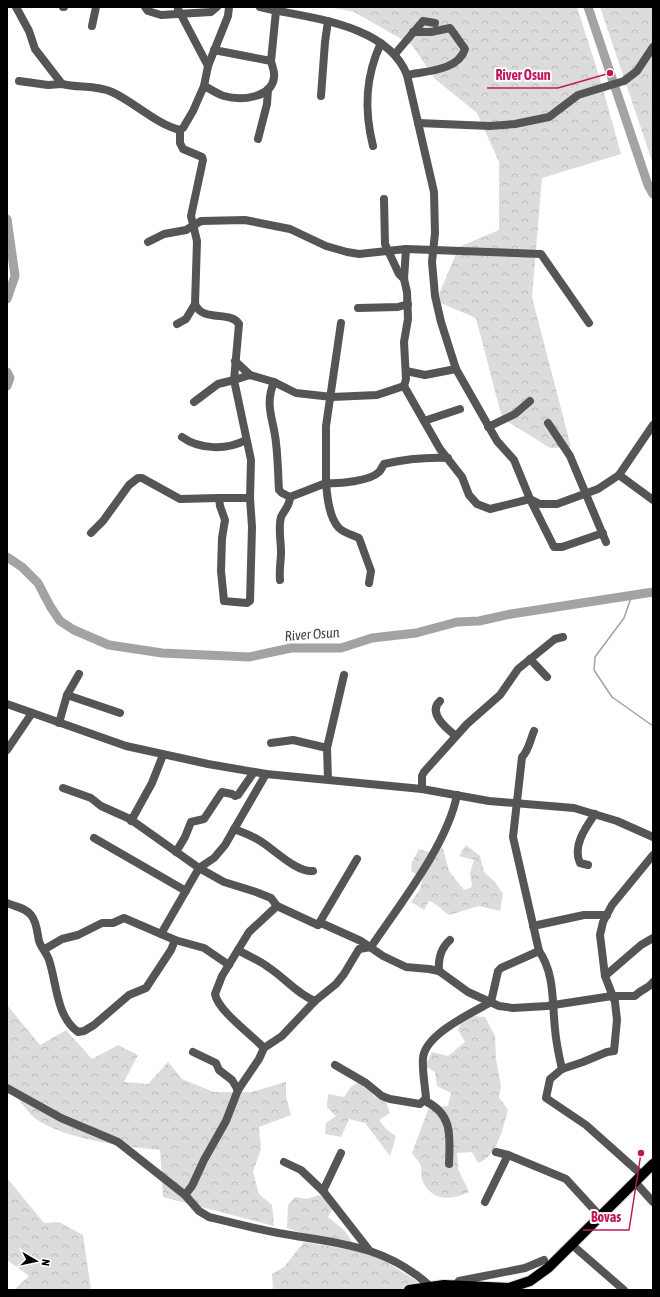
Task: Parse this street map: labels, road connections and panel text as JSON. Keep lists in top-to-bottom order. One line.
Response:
{"water":["River Osun"],"places":["River Osun","Bovas"],"north":"right"}
